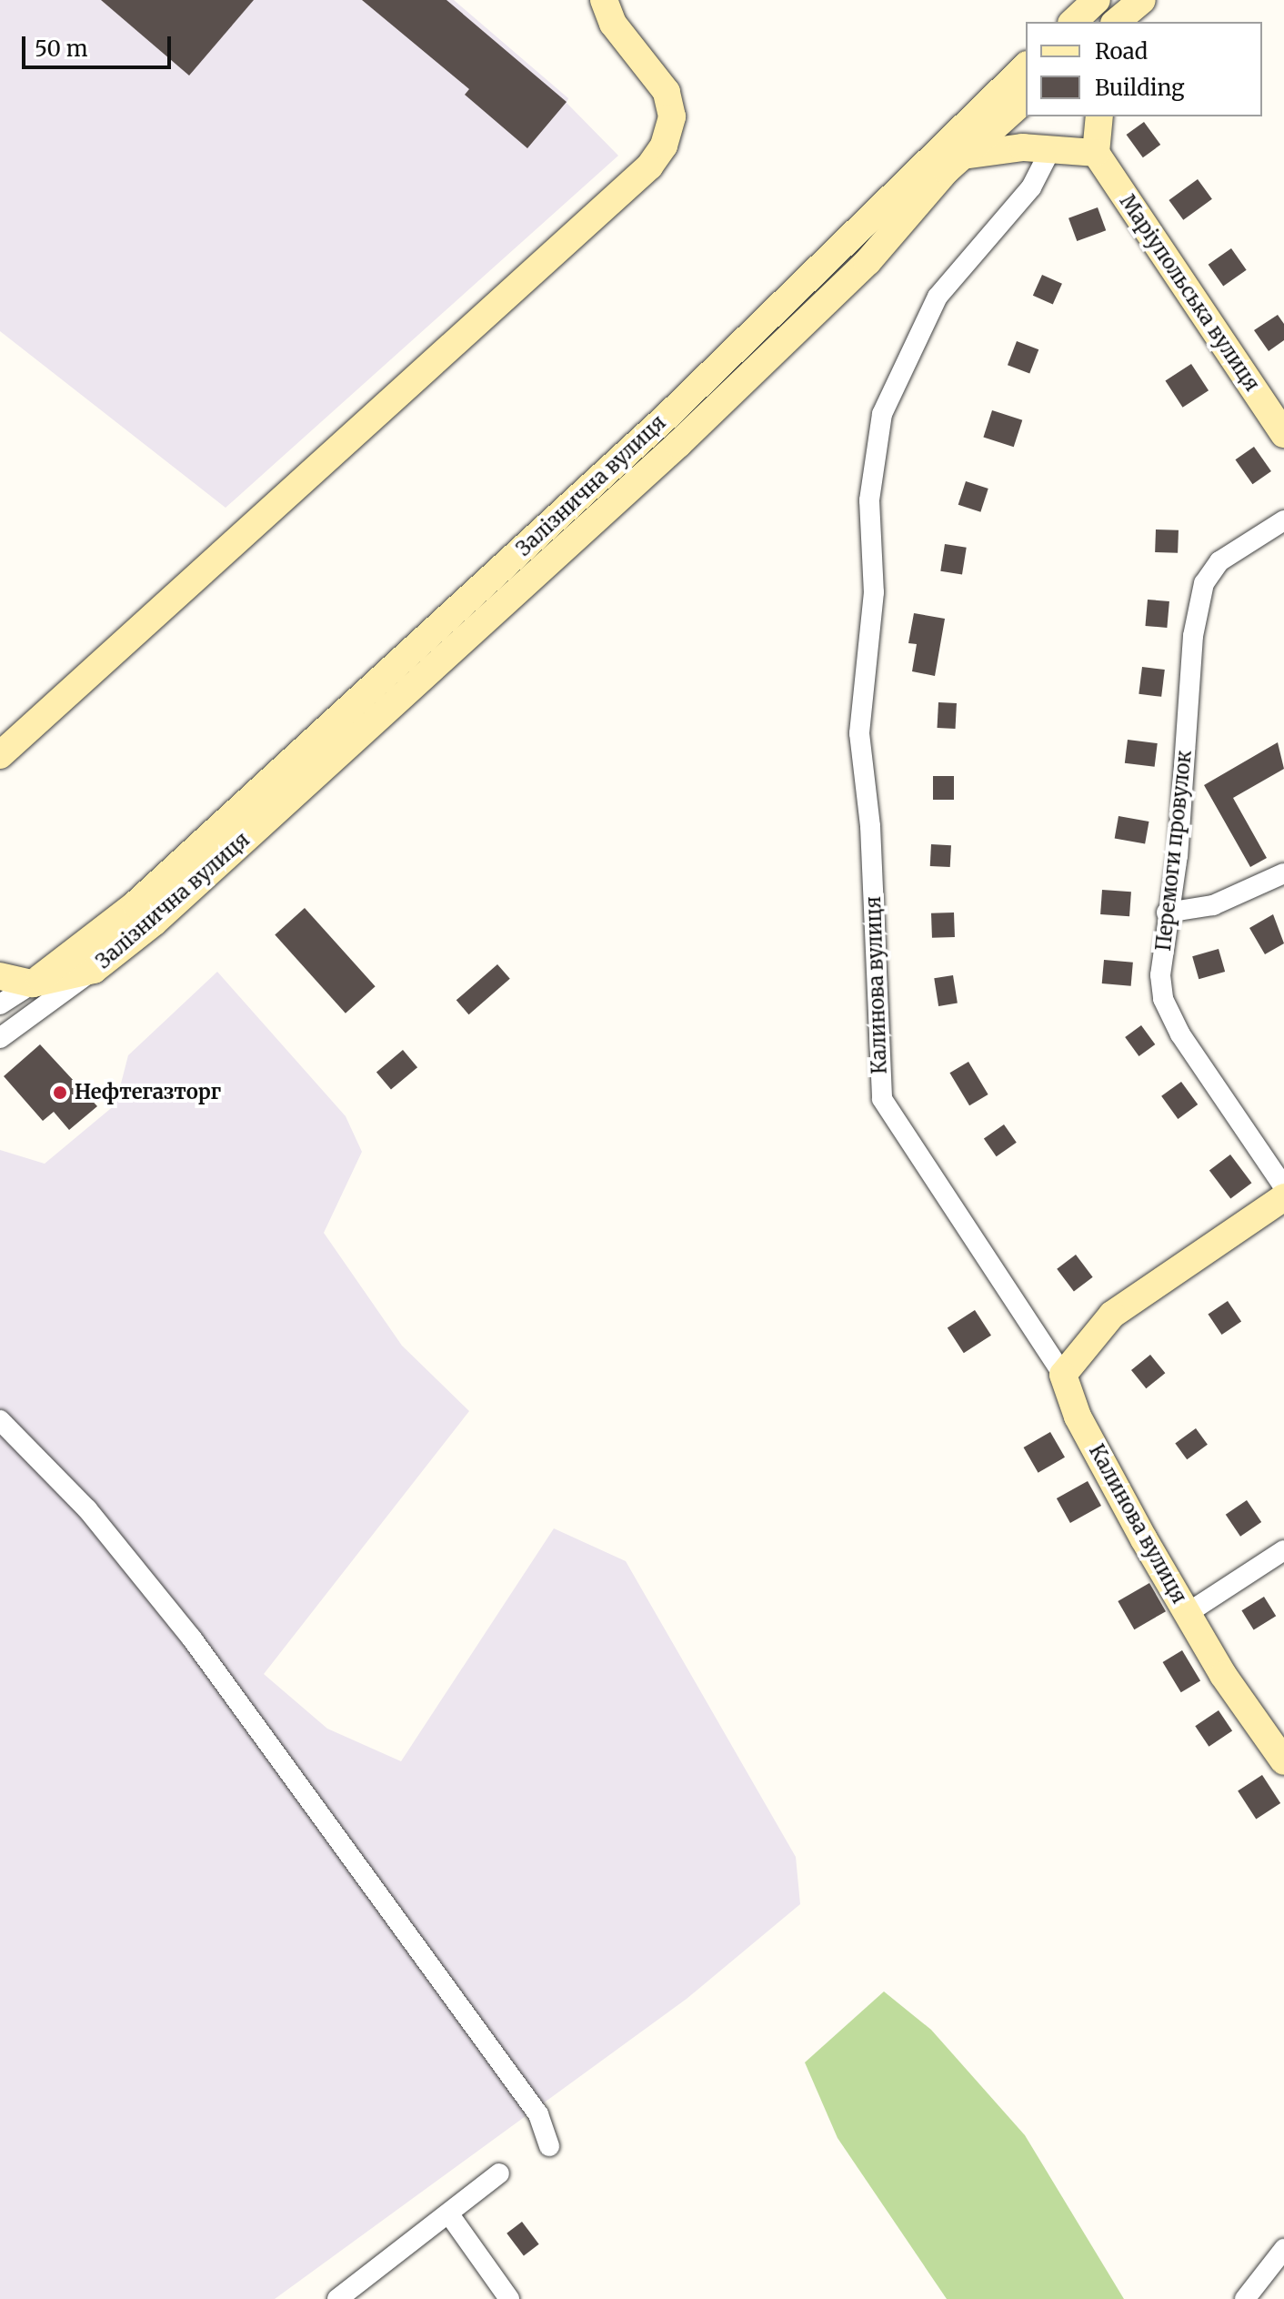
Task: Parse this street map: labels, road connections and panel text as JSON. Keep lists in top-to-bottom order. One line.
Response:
{"streets":{"main road":["Маріупольська вулиця","Залізнична вулиця","Калинова вулиця"],"street":["Перемоги провулок"]},"places":["Нефтегазторг"],"legend":["Road","Building"],"scale_bar":"50 m"}
